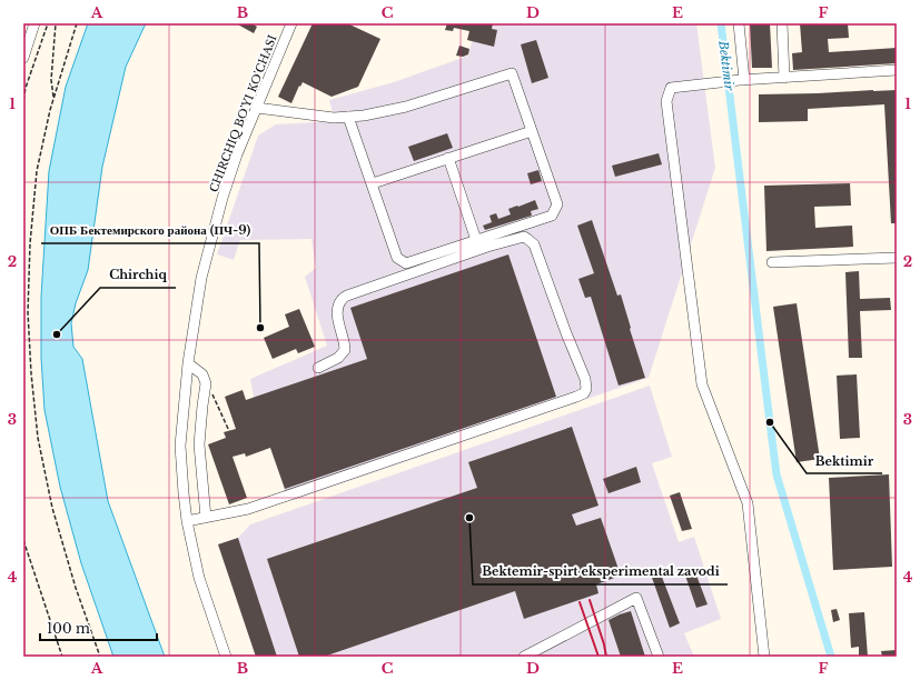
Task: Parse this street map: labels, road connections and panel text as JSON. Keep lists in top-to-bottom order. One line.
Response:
{"streets":{"street":["CHIRCHIQ BO'YI KO'CHASI"]},"water":["Bektimir"],"places":["ОПБ Бектемирского района (ПЧ-9)","Chirchiq","Bektimir","Bektemir-spirt eksperimental zavodi"],"scale_bar":"100 m","grid":{"columns":["A","B","C","D","E","F"],"rows":["1","2","3","4"]}}
